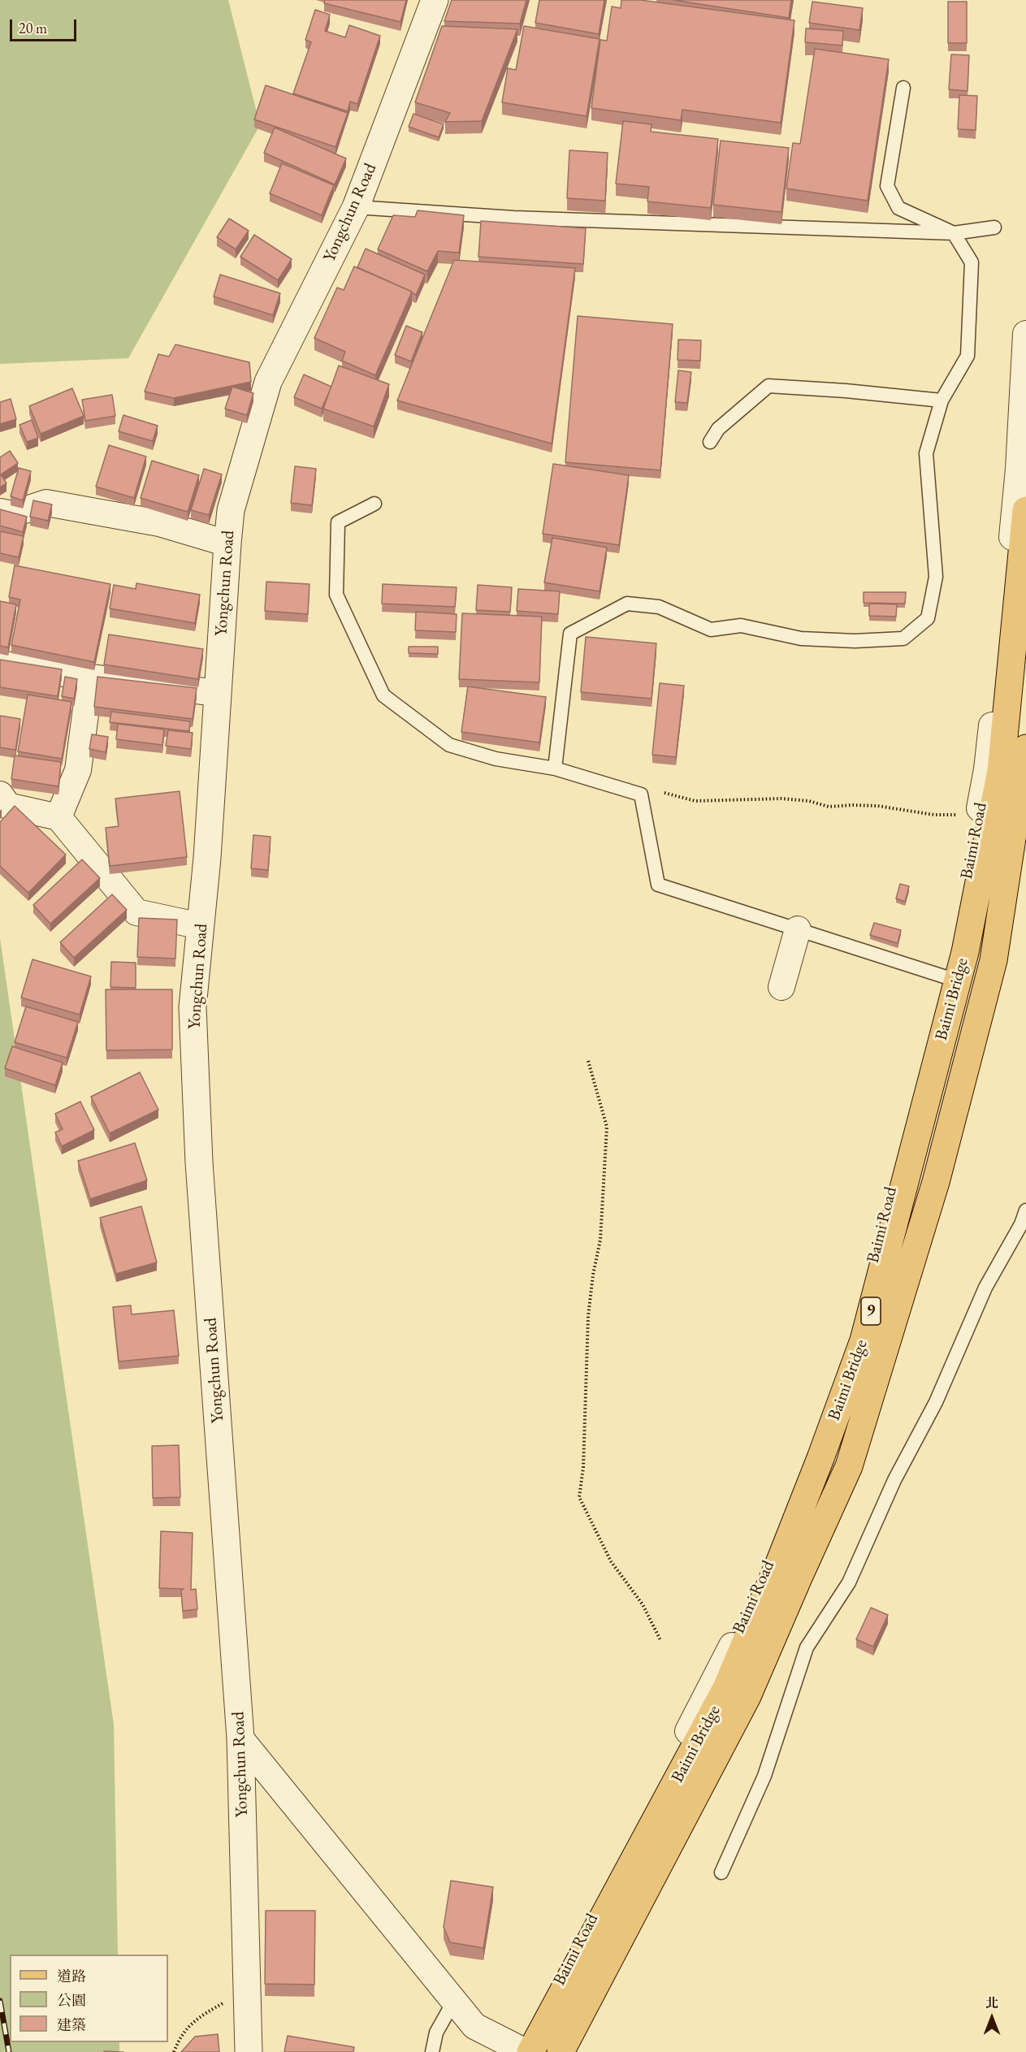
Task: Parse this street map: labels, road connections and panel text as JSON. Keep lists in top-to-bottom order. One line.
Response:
{"streets":{"main road":["Baimi Bridge","9"],"street":["Yongchun Road","Baimi Road"]},"crossings":[["Baimi Road","Baimi Bridge"]],"legend":["道路","公園","建築"],"scale_bar":"20 m","north":"top"}
